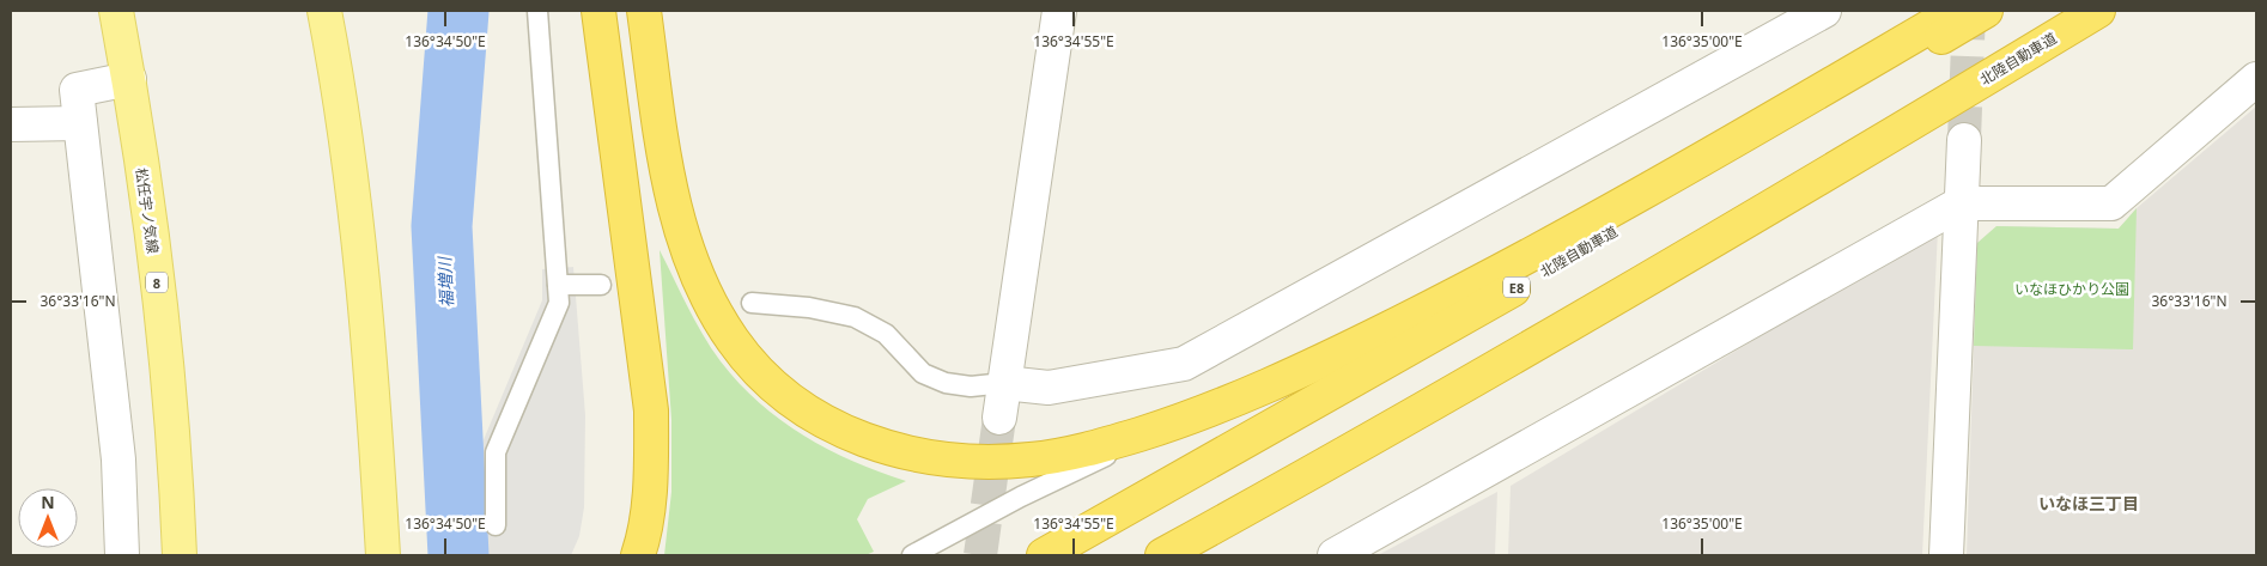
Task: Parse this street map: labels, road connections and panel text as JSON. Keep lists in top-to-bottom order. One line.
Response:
{"streets":{"highway":["北陸自動車道","E8"],"main road":["松任宇ノ気線","8"]},"districts":["いなほ三丁目"],"water":["福増川"],"parks":["いなほひかり公園"],"north":"top","coordinates":["136°34'50\"E","136°34'55\"E","136°35'00\"E","36°33'16\"N"]}
